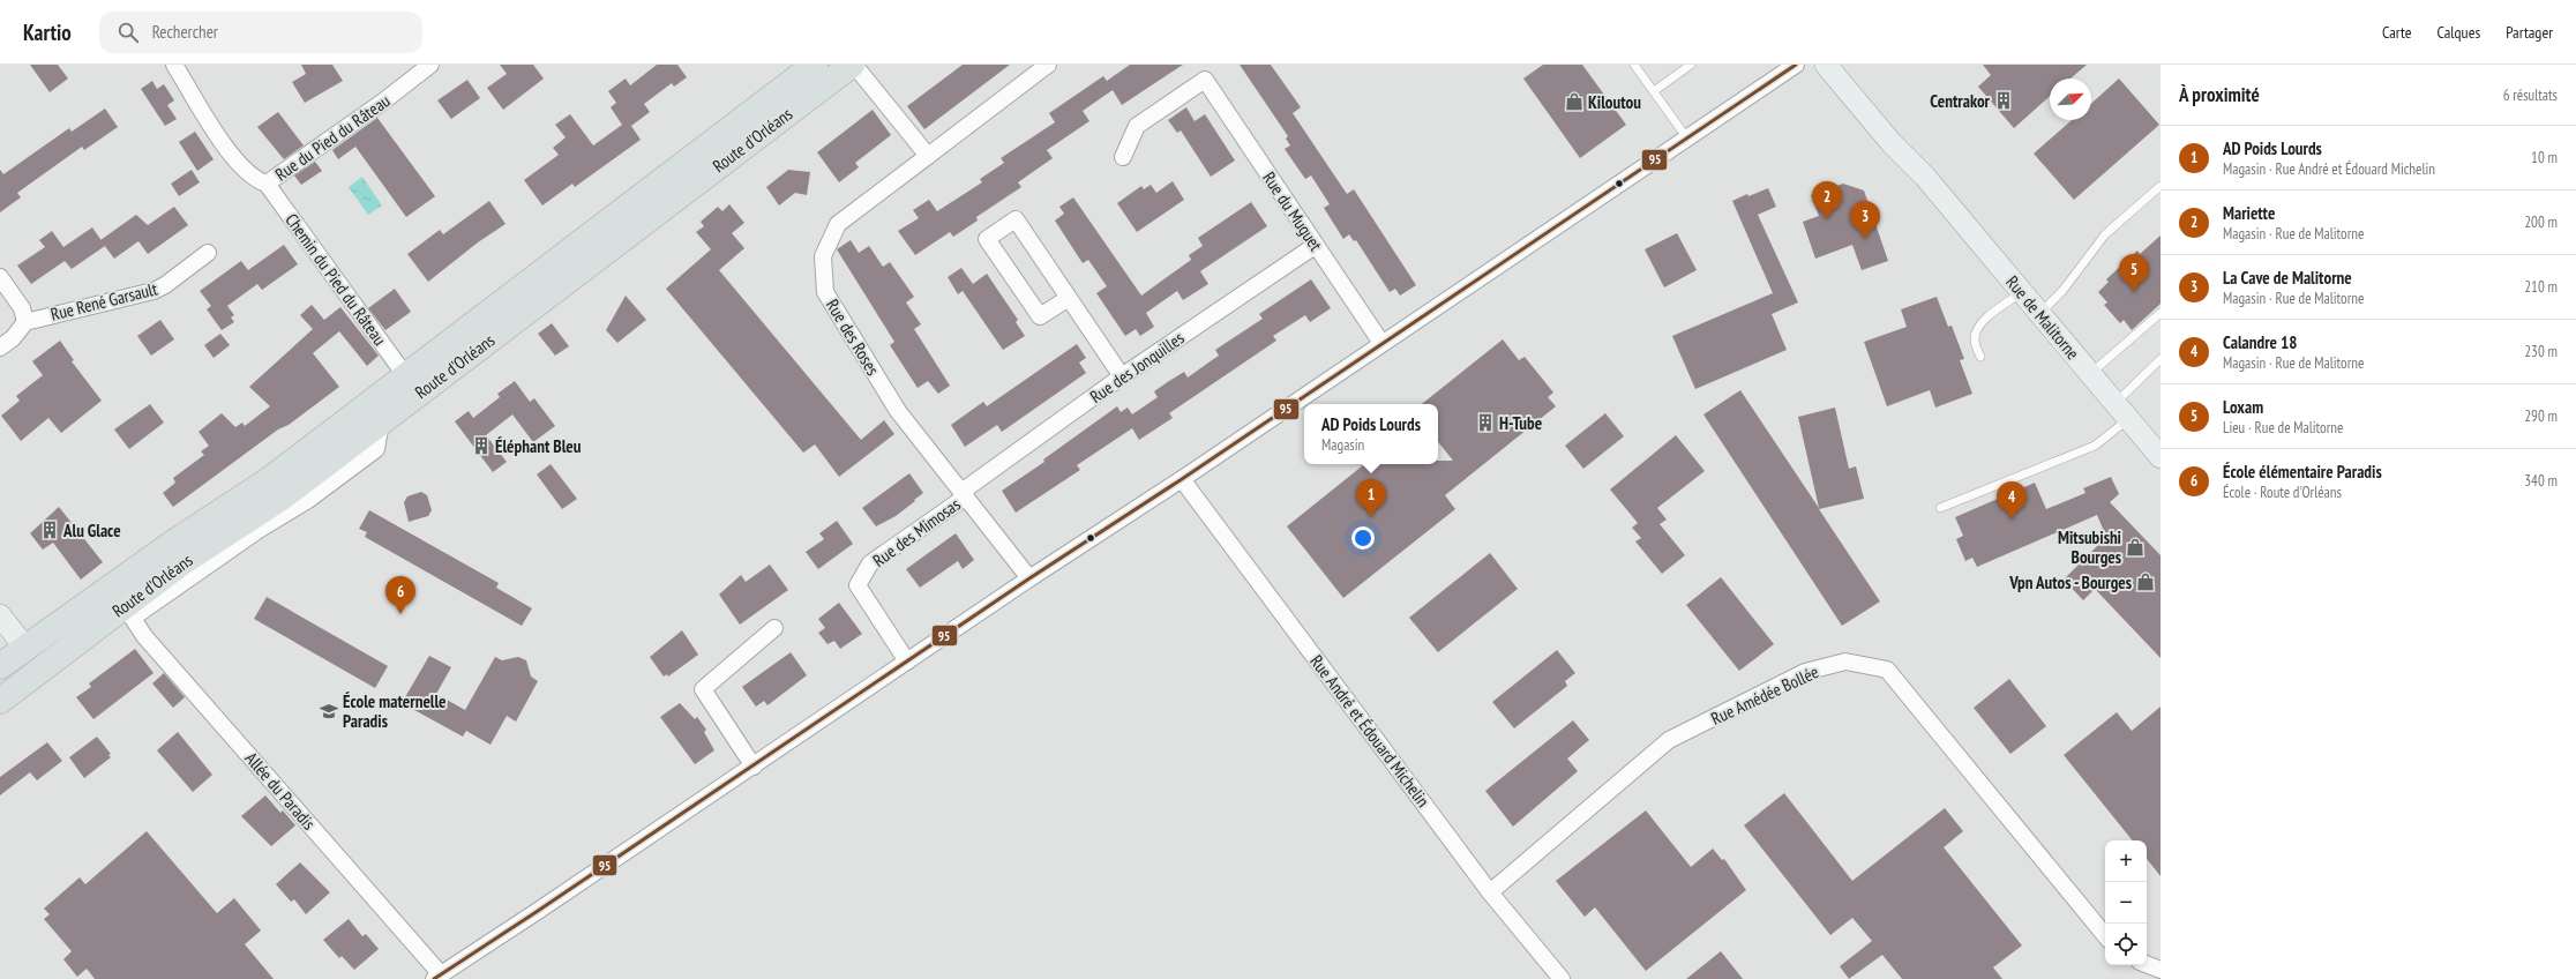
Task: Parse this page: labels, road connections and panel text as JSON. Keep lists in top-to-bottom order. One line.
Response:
{"streets":{"main road":["Route d'Orléans","Rue de Malitorne"],"street":["Rue du Pied du Râteau","Rue du Muguet","Chemin du Pied du Râteau","Rue René Garsault","Rue des Roses","Rue des Jonquilles","Rue des Mimosas","Rue Amédée Bollée","Rue André et Édouard Michelin","Allée du Paradis"]},"crossings":[["Rue du Pied du Râteau","Chemin du Pied du Râteau"],["Route d'Orléans","Chemin du Pied du Râteau"],["Route d'Orléans","Allée du Paradis"],["Rue du Muguet","Rue des Jonquilles"],["Rue des Roses","Rue des Jonquilles"],["Rue des Roses","Rue des Mimosas"],["Rue des Jonquilles","Rue des Mimosas"],["Rue Amédée Bollée","Rue André et Édouard Michelin"]],"places":{"building":["Centrakor","H-Tube","Éléphant Bleu","Alu Glace"],"shop":["Kiloutou","Mitsubishi Bourges","Vpn Autos - Bourges"],"school or university":["École maternelle Paradis"]},"lines":["transit line 95"],"north":"top right","page":{"header":"Kartio","search":"Rechercher","nav":["Carte","Calques","Partager"],"heading":["À proximité","6 résultats"],"list":[{"mark":"1","name":"AD Poids Lourds","note":"Magasin · Rue André et Édouard Michelin","value":"10 m"},{"mark":"2","name":"Mariette","note":"Magasin · Rue de Malitorne","value":"200 m"},{"mark":"3","name":"La Cave de Malitorne","note":"Magasin · Rue de Malitorne","value":"210 m"},{"mark":"4","name":"Calandre 18","note":"Magasin · Rue de Malitorne","value":"230 m"},{"mark":"5","name":"Loxam","note":"Lieu · Rue de Malitorne","value":"290 m"},{"mark":"6","name":"École élémentaire Paradis","note":"École · Route d'Orléans","value":"340 m"}],"pins":["2","3","5","1","4","6"],"popup":["AD Poids Lourds","Magasin"],"map_buttons":["+","−"]}}
